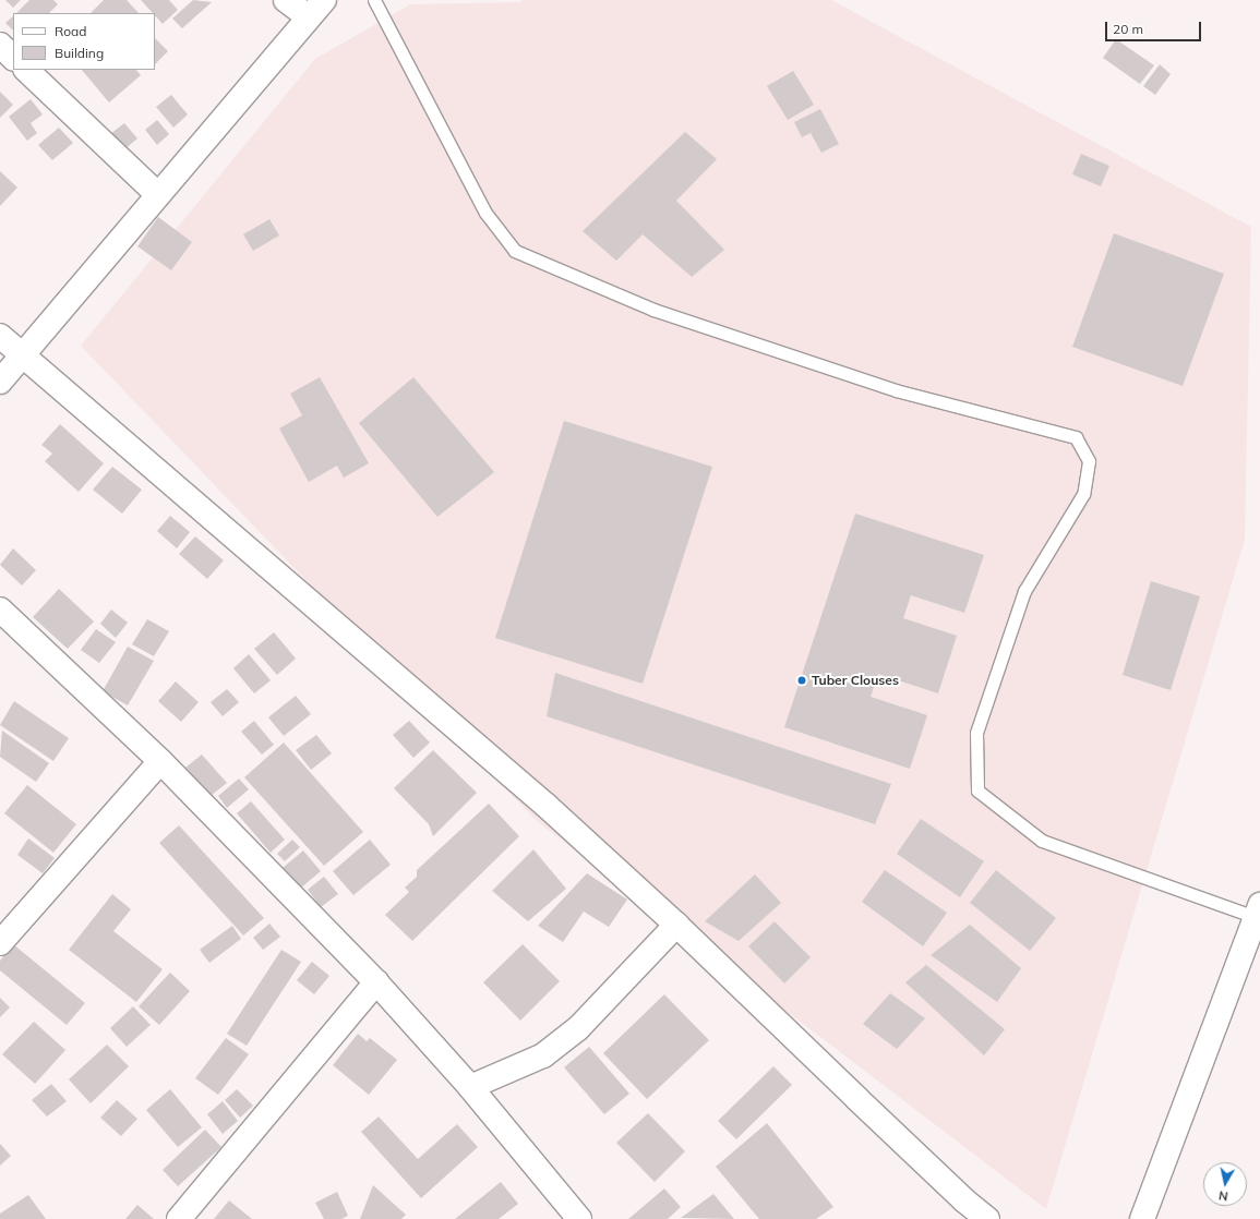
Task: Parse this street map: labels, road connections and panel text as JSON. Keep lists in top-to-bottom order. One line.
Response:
{"places":["Tuber Clouses"],"legend":["Road","Building"],"scale_bar":"20 m","north":"bottom"}
